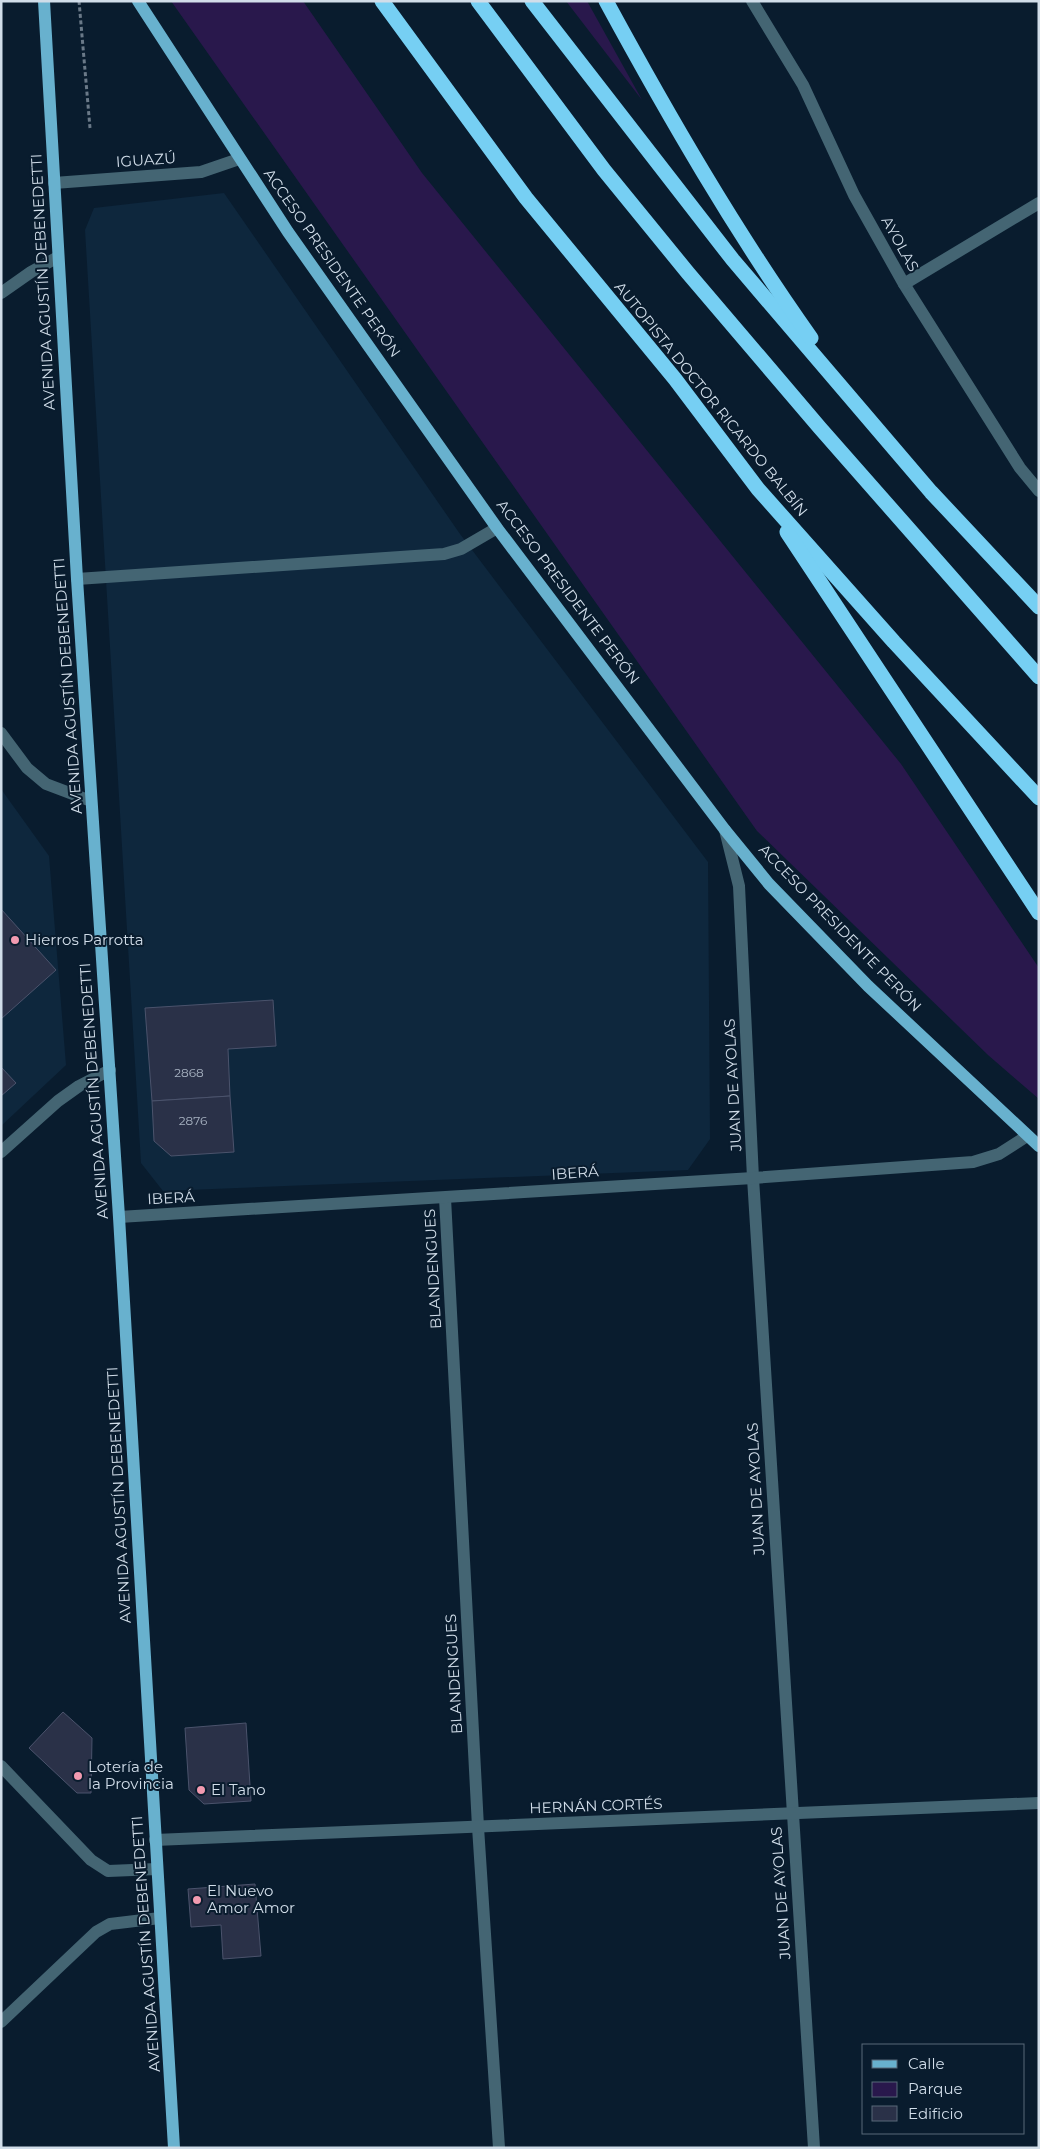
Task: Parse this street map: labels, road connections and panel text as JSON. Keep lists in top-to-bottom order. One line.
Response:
{"streets":{"highway":["AUTOPISTA DOCTOR RICARDO BALBÍN"],"main road":["ACCESO PRESIDENTE PERÓN","AVENIDA AGUSTÍN DEBENEDETTI"],"street":["IGUAZÚ","AYOLAS","JUAN DE AYOLAS","IBERÁ","BLANDENGUES","HERNÁN CORTÉS"]},"crossings":[["IGUAZÚ","ACCESO PRESIDENTE PERÓN"],["IGUAZÚ","AVENIDA AGUSTÍN DEBENEDETTI"],["ACCESO PRESIDENTE PERÓN","JUAN DE AYOLAS"],["ACCESO PRESIDENTE PERÓN","IBERÁ"],["AVENIDA AGUSTÍN DEBENEDETTI","IBERÁ"],["AVENIDA AGUSTÍN DEBENEDETTI","HERNÁN CORTÉS"],["JUAN DE AYOLAS","IBERÁ"],["JUAN DE AYOLAS","HERNÁN CORTÉS"],["IBERÁ","BLANDENGUES"],["BLANDENGUES","HERNÁN CORTÉS"]],"places":["Hierros Parrotta","Lotería de la Provincia","El Tano","El Nuevo Amor Amor"],"house_numbers":["2868","2876"],"legend":["Calle","Parque","Edificio"]}
